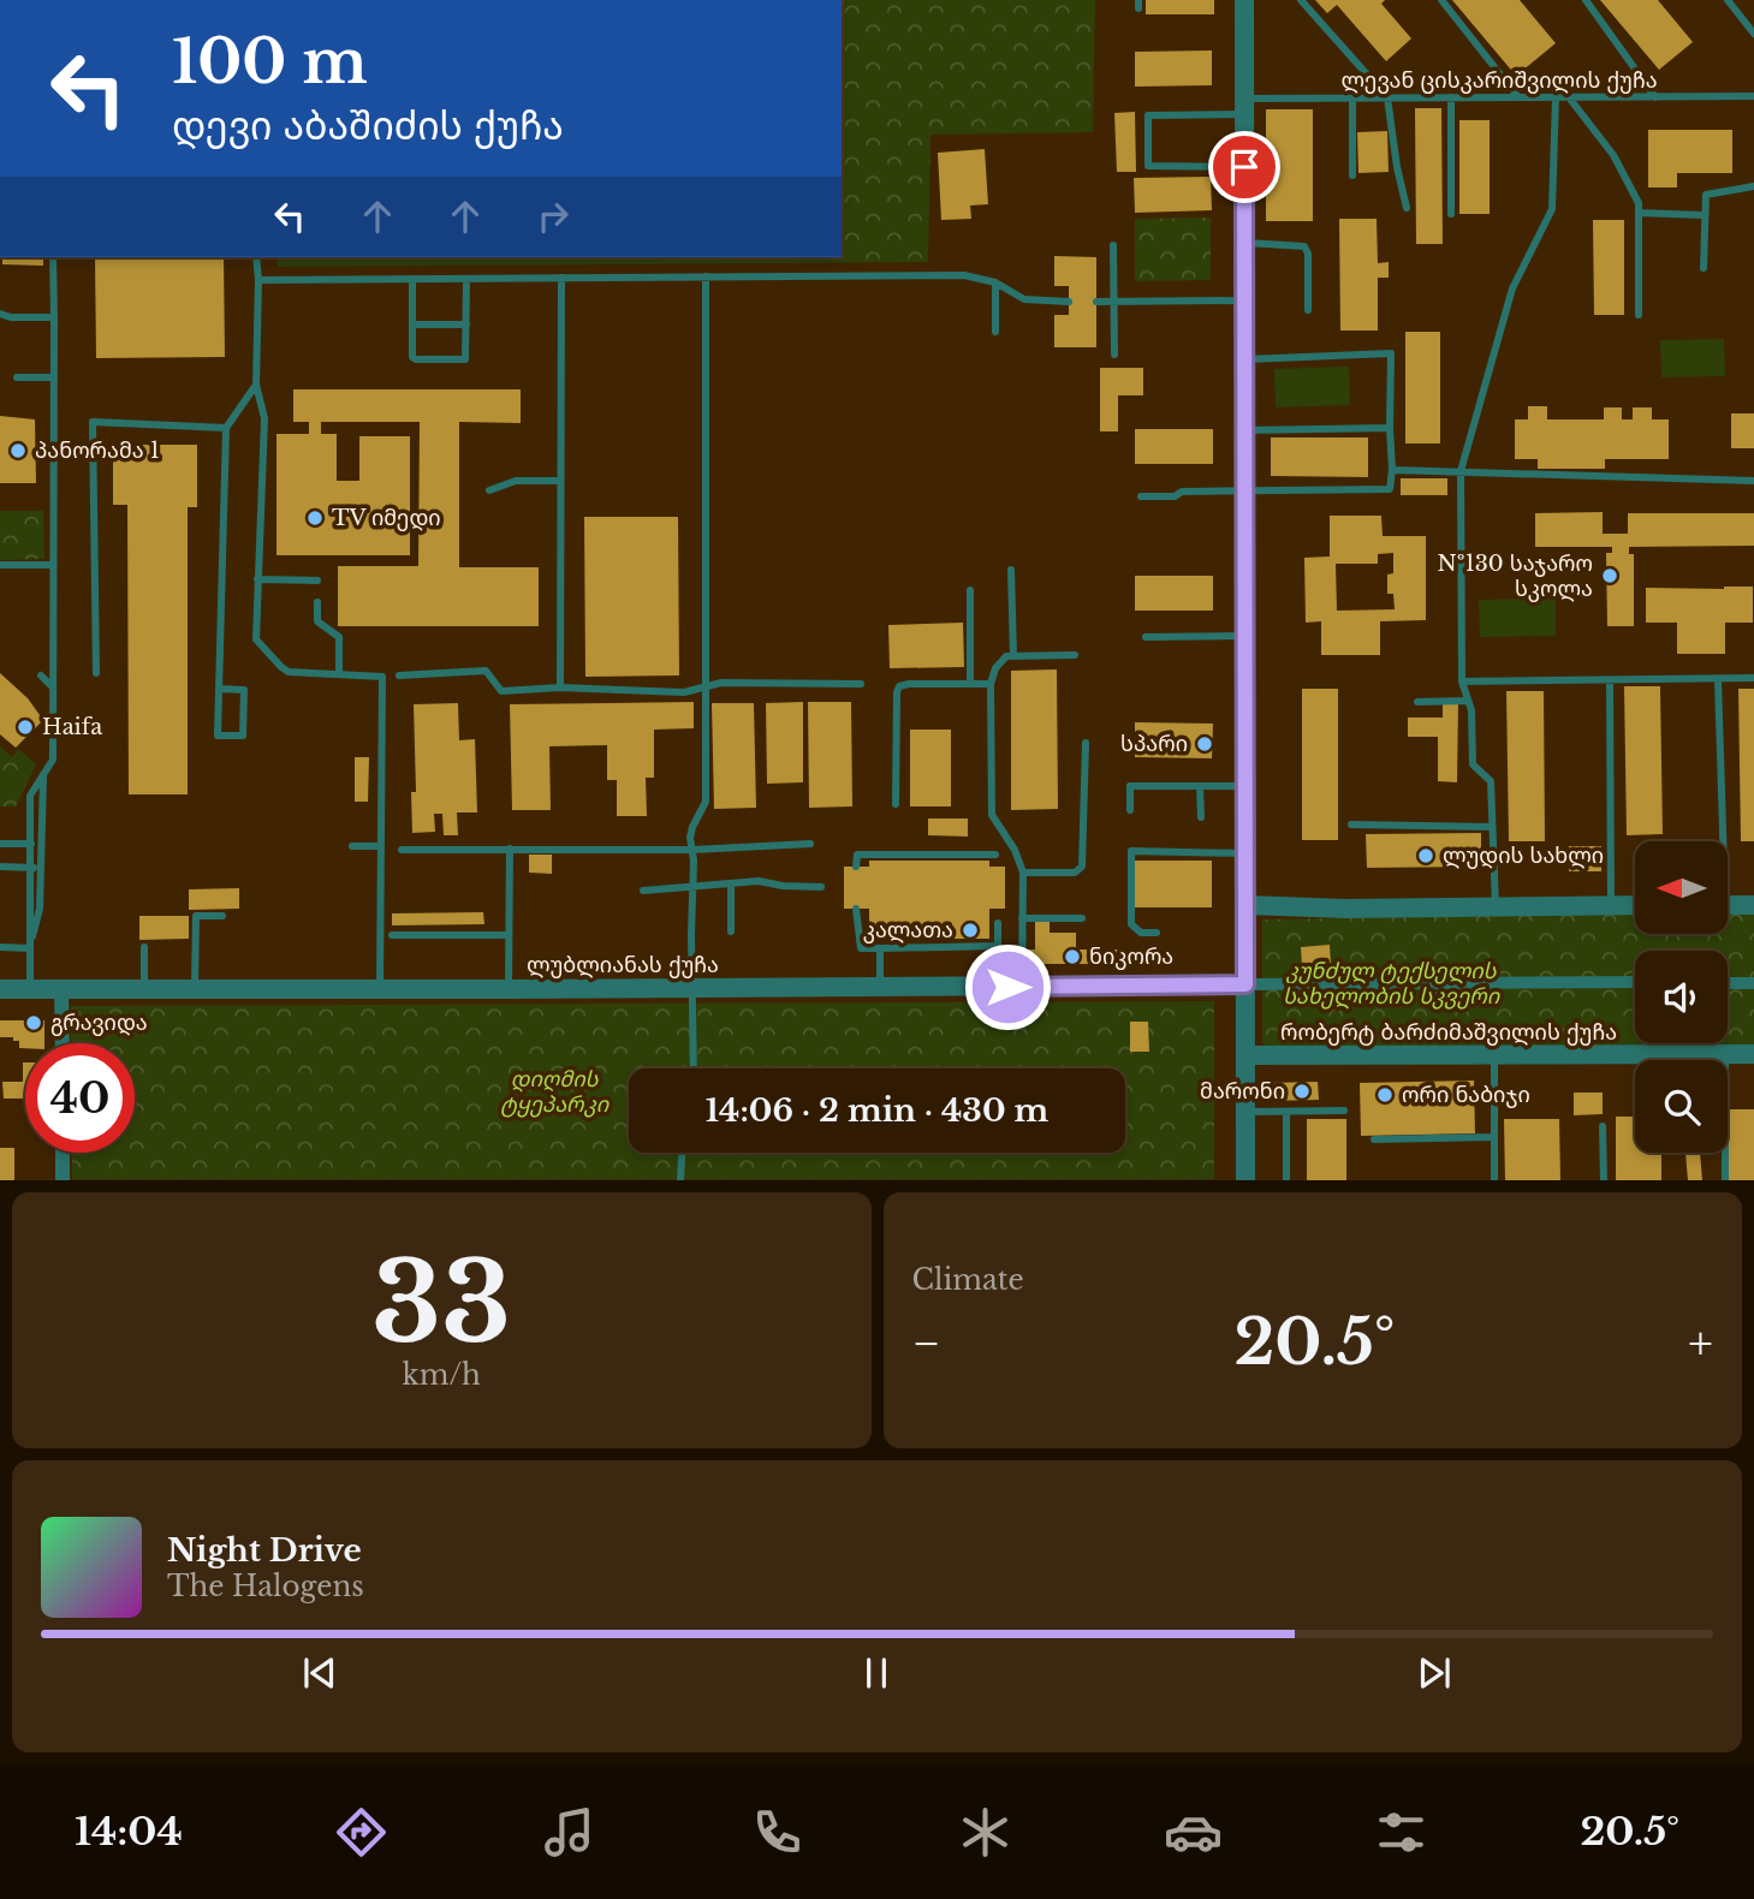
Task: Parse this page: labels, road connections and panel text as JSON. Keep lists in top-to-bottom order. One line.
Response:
{"streets":{"street":["ლუბლიანას ქუჩა","რობერტ ბარძიმაშვილის ქუჩა"],"lane":["ლევან ცისკარიშვილის ქუჩა"]},"parks":["კუნძულ ტექსელის სახელობის სკვერი","დიღმის ტყეპარკი"],"places":["პანორამა 1","TV იმედი","№130 საჯარო სკოლა","Haifa","სპარი","ლუდის სახლი","კალათა","ნიკორა","გრავიდა","მარონი","ორი ნაბიჯი"],"north":"left","page":{"turn":["100 m","დევი აბაშიძის ქუჩა"],"limit":"40","trip":"14:06 · 2 min · 430 m","tile":[["33","km/h"],"Climate"],"heat":["−","20.5°","+"],"song":["Night Drive","The Halogens"],"tabs":["14:04","20.5°"]}}
